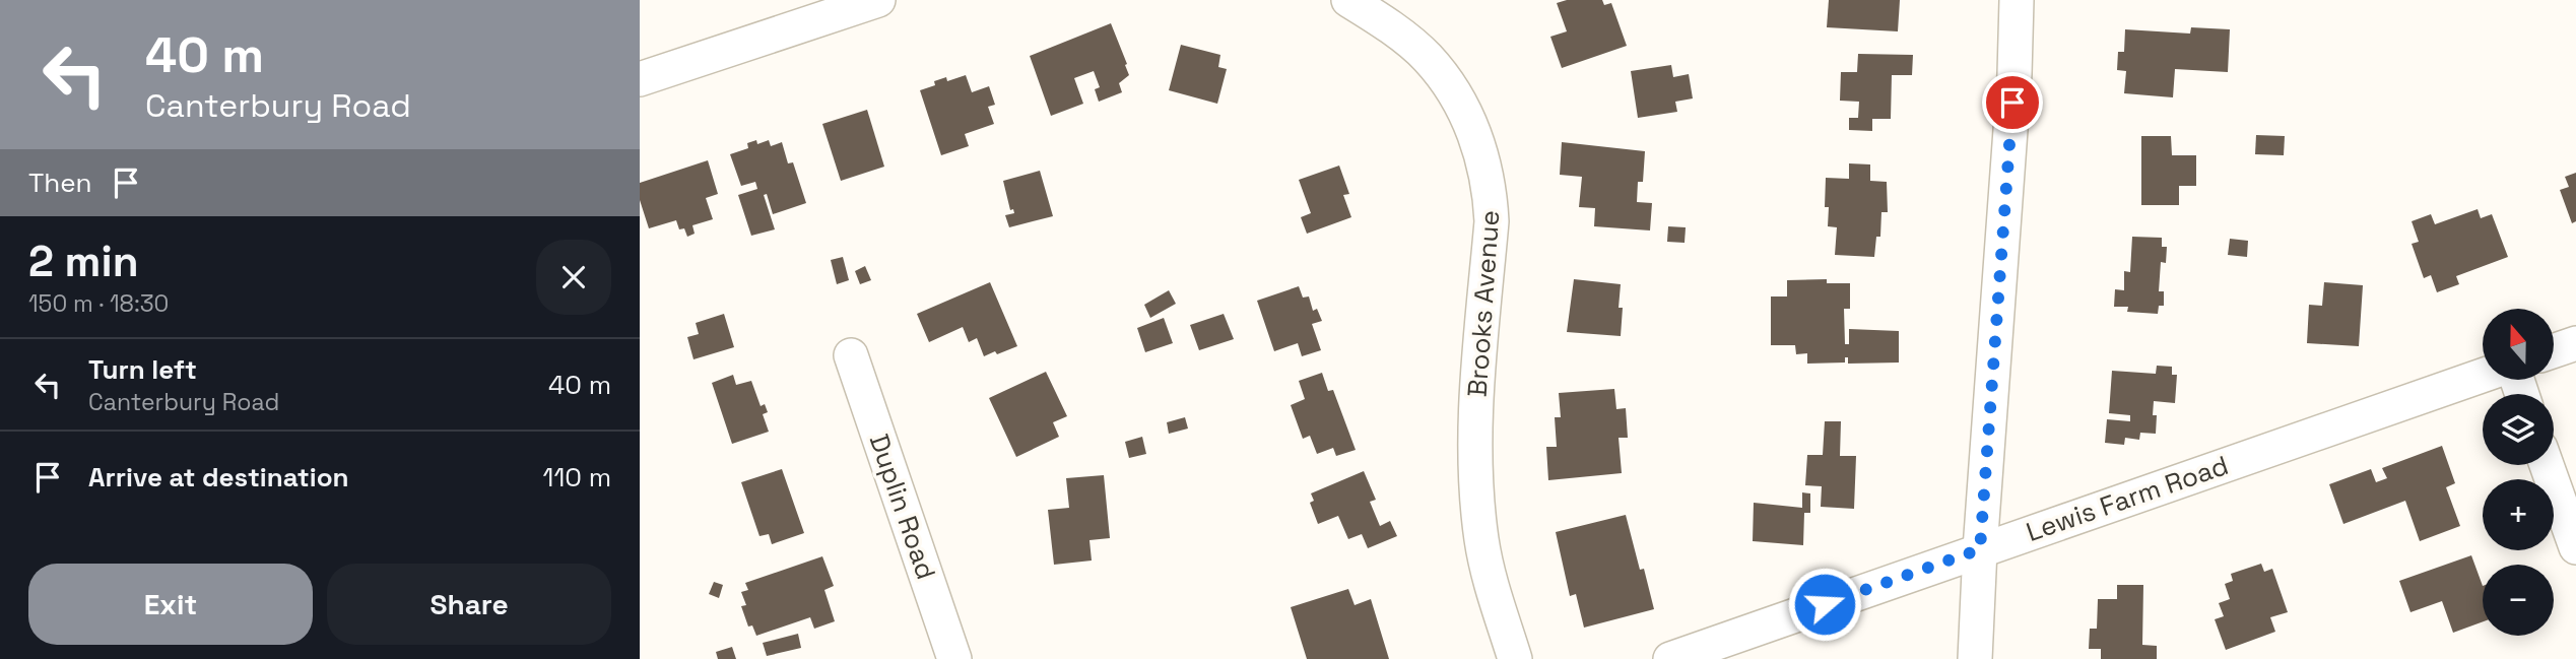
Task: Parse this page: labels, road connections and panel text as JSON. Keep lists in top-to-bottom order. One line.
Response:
{"streets":{"street":["Brooks Avenue","Lewis Farm Road","Duplin Road"]},"north":"top","page":{"turn":["40 m","Canterbury Road"],"then":"Then","heading":["2 min","150 m · 18:30"],"map_buttons":["+","−"],"list":[{"name":"Turn left","note":"Canterbury Road","value":"40 m"},{"name":"Arrive at destination","value":"110 m"}],"buttons":["Exit","Share"]}}
